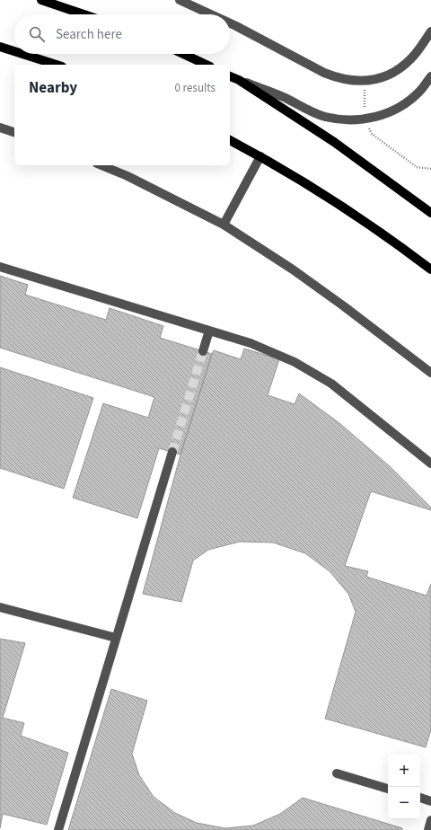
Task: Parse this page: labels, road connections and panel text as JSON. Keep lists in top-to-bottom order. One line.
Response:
{"page":{"search":"Search here","heading":["Nearby","0 results"],"map_buttons":["+","−"]}}
